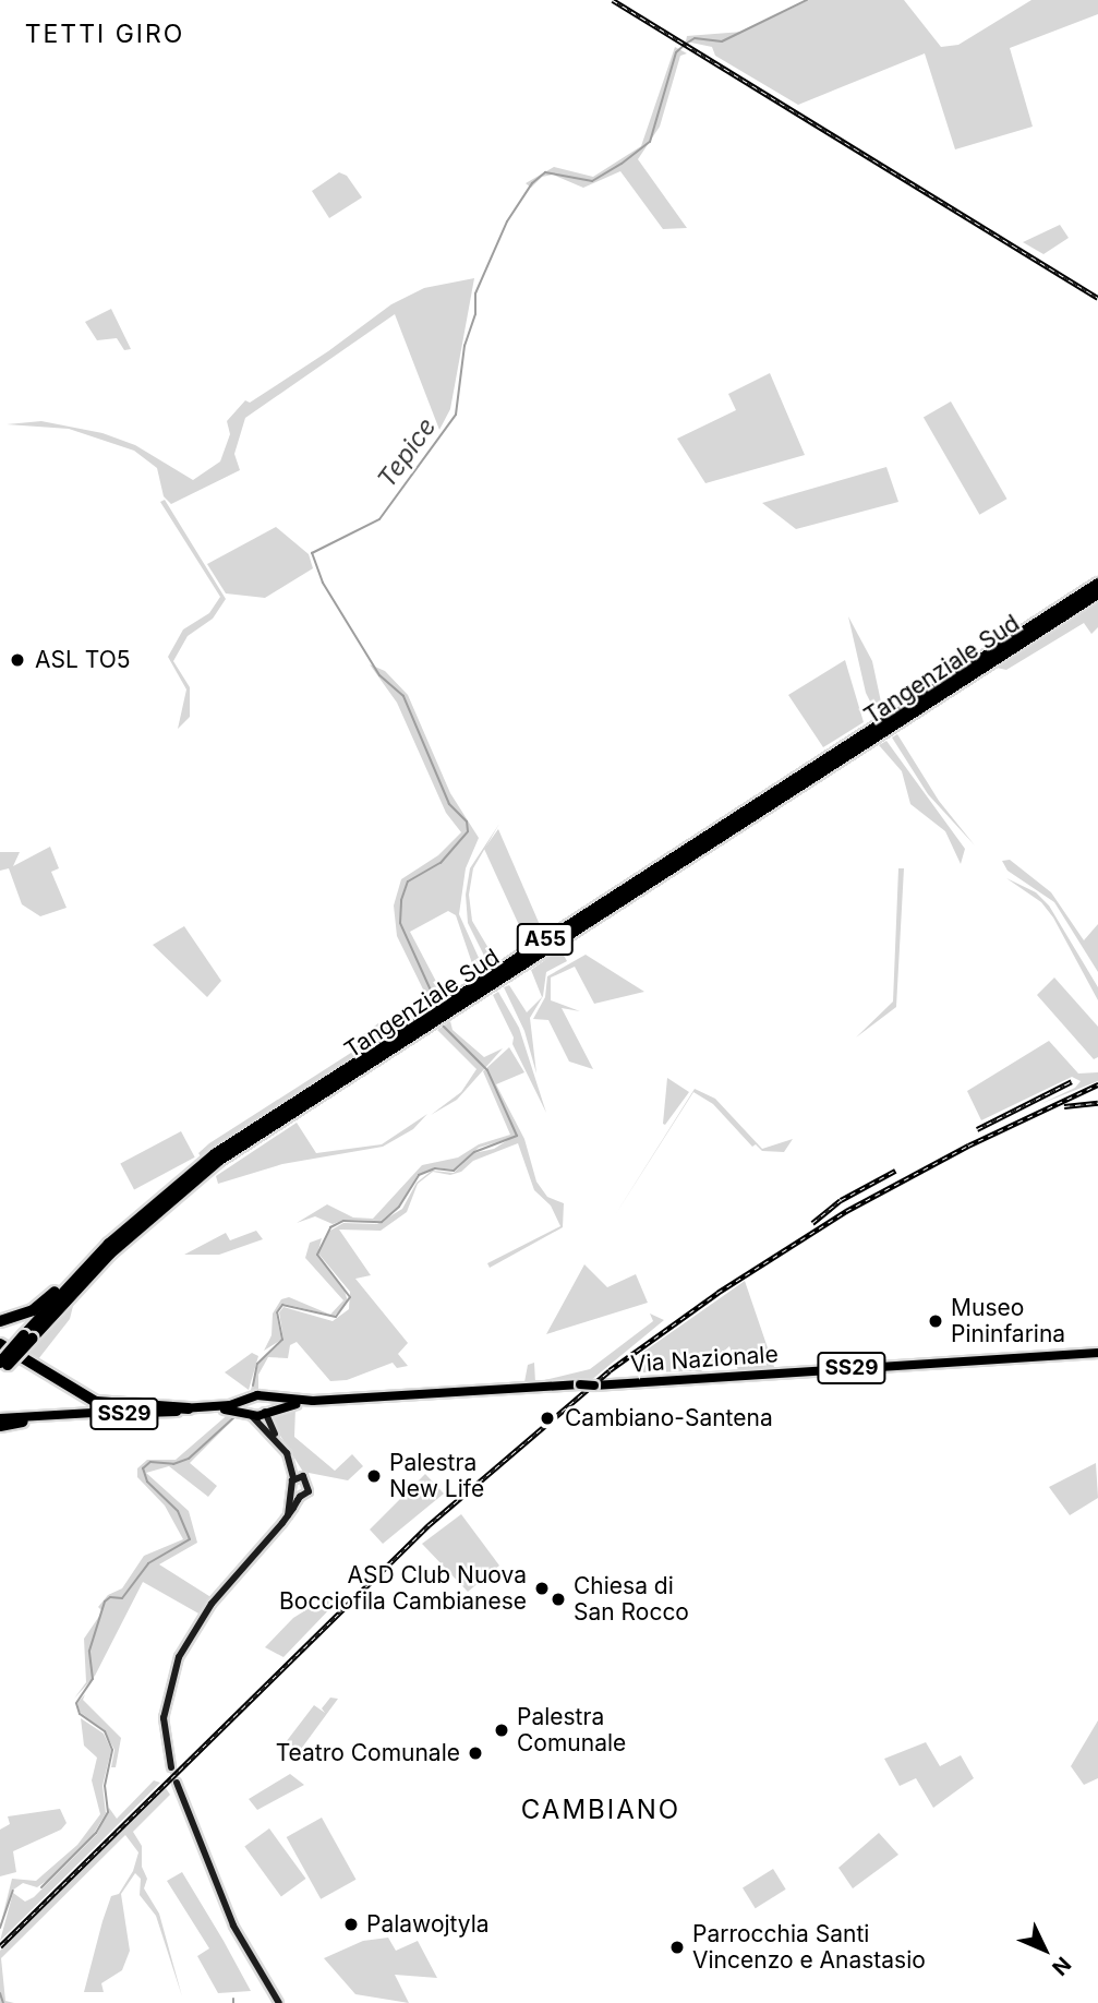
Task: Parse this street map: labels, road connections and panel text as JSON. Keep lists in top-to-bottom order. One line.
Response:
{"streets":{"highway":["Tangenziale Sud","A55"],"main road":["Via Nazionale","SS29"]},"crossings":[["Via Nazionale","SS29"]],"districts":["TETTI GIRO","CAMBIANO"],"water":["Tepice"],"places":["ASL TO5","Museo Pininfarina","Cambiano-Santena","Palestra New Life","ASD Club Nuova Bocciofila Cambianese","Chiesa di San Rocco","Palestra Comunale","Teatro Comunale","Palawojtyla","Parrocchia Santi Vincenzo e Anastasio"],"north":"bottom right"}
